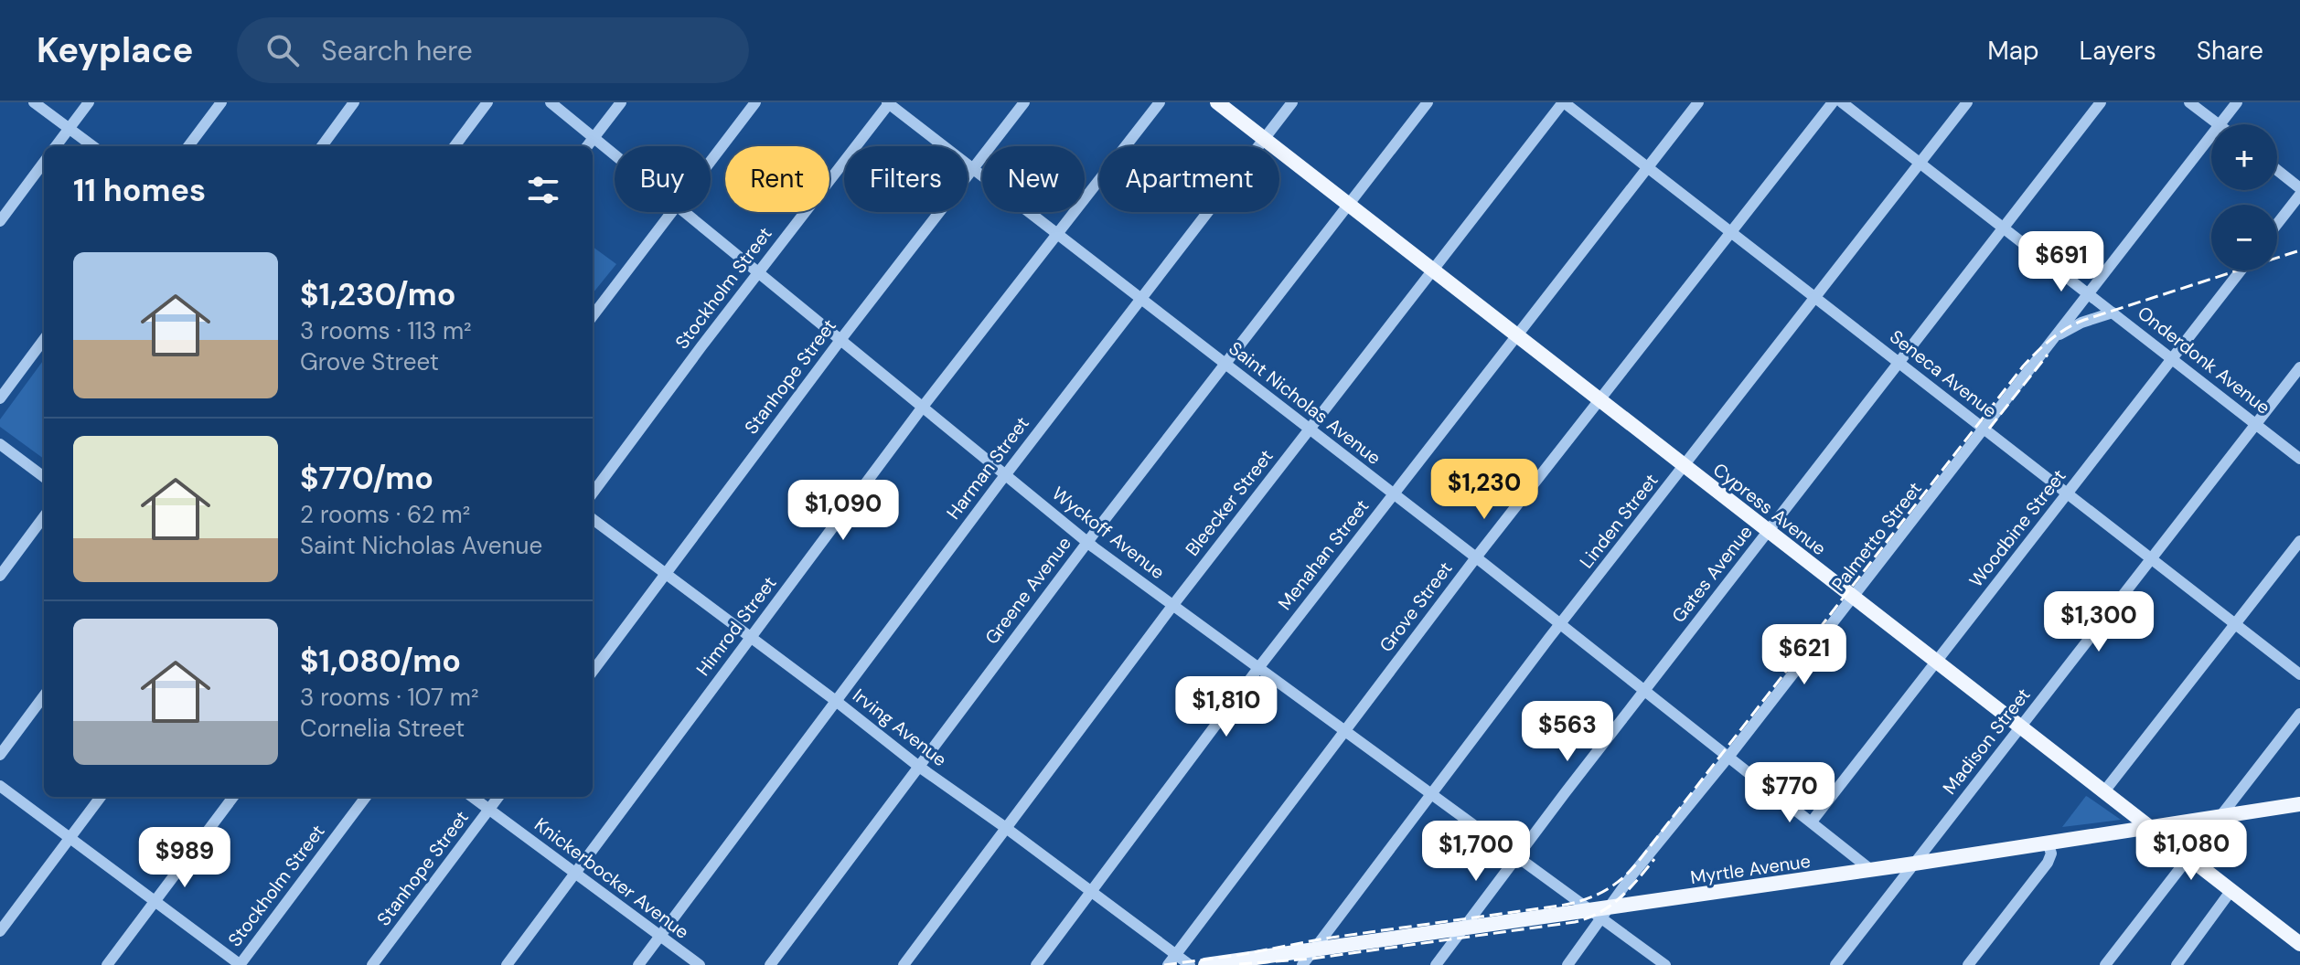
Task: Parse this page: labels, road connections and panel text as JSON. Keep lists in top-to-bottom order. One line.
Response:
{"streets":{"main road":["Cypress Avenue","Myrtle Avenue"],"street":["Stockholm Street","Onderdonk Avenue","Seneca Avenue","Stanhope Street","Saint Nicholas Avenue","Harman Street","Bleecker Street","Linden Street","Woodbine Street","Wyckoff Avenue","Palmetto Street","Menahan Street","Gates Avenue","Greene Avenue","Grove Street","Himrod Street","Irving Avenue","Madison Street","Knickerbocker Avenue"]},"crossings":[["Stockholm Street","Saint Nicholas Avenue"],["Stockholm Street","Wyckoff Avenue"],["Onderdonk Avenue","Linden Street"],["Onderdonk Avenue","Woodbine Street"],["Onderdonk Avenue","Palmetto Street"],["Onderdonk Avenue","Gates Avenue"],["Onderdonk Avenue","Madison Street"],["Seneca Avenue","Bleecker Street"],["Seneca Avenue","Linden Street"],["Seneca Avenue","Woodbine Street"],["Seneca Avenue","Palmetto Street"],["Seneca Avenue","Menahan Street"],["Seneca Avenue","Gates Avenue"],["Seneca Avenue","Grove Street"],["Seneca Avenue","Madison Street"],["Stanhope Street","Saint Nicholas Avenue"],["Stanhope Street","Wyckoff Avenue"],["Stanhope Street","Irving Avenue"],["Stanhope Street","Knickerbocker Avenue"],["Saint Nicholas Avenue","Harman Street"],["Saint Nicholas Avenue","Bleecker Street"],["Saint Nicholas Avenue","Linden Street"],["Saint Nicholas Avenue","Woodbine Street"],["Saint Nicholas Avenue","Palmetto Street"],["Saint Nicholas Avenue","Menahan Street"],["Saint Nicholas Avenue","Gates Avenue"],["Saint Nicholas Avenue","Greene Avenue"],["Saint Nicholas Avenue","Grove Street"],["Saint Nicholas Avenue","Himrod Street"],["Saint Nicholas Avenue","Myrtle Avenue"],["Harman Street","Cypress Avenue"],["Harman Street","Wyckoff Avenue"],["Harman Street","Irving Avenue"],["Harman Street","Knickerbocker Avenue"],["Bleecker Street","Cypress Avenue"],["Bleecker Street","Wyckoff Avenue"],["Bleecker Street","Irving Avenue"],["Cypress Avenue","Linden Street"],["Cypress Avenue","Woodbine Street"],["Cypress Avenue","Palmetto Street"],["Cypress Avenue","Menahan Street"],["Cypress Avenue","Gates Avenue"],["Cypress Avenue","Greene Avenue"],["Cypress Avenue","Grove Street"],["Cypress Avenue","Madison Street"],["Cypress Avenue","Myrtle Avenue"],["Linden Street","Wyckoff Avenue"],["Linden Street","Myrtle Avenue"],["Wyckoff Avenue","Palmetto Street"],["Wyckoff Avenue","Menahan Street"],["Wyckoff Avenue","Gates Avenue"],["Wyckoff Avenue","Greene Avenue"],["Wyckoff Avenue","Grove Street"],["Wyckoff Avenue","Himrod Street"],["Wyckoff Avenue","Myrtle Avenue"],["Palmetto Street","Myrtle Avenue"],["Menahan Street","Irving Avenue"],["Gates Avenue","Myrtle Avenue"],["Greene Avenue","Irving Avenue"],["Grove Street","Irving Avenue"],["Himrod Street","Irving Avenue"],["Himrod Street","Knickerbocker Avenue"],["Madison Street","Myrtle Avenue"]],"page":{"header":"Keyplace","search":"Search here","nav":["Map","Layers","Share"],"map_buttons":["+","−"],"chip":["Buy","Rent","Filters","New","Apartment"],"heading":"11 homes","price":["$691","$1,230","$1,090","$1,300","$621","$1,810","$563","$770","$1,080","$1,700","$989"],"list":[{"name":"$1,230/mo","note":"3 rooms · 113 m² · Grove Street"},{"name":"$770/mo","note":"2 rooms · 62 m² · Saint Nicholas Avenue"},{"name":"$1,080/mo","note":"3 rooms · 107 m² · Cornelia Street"}]}}
